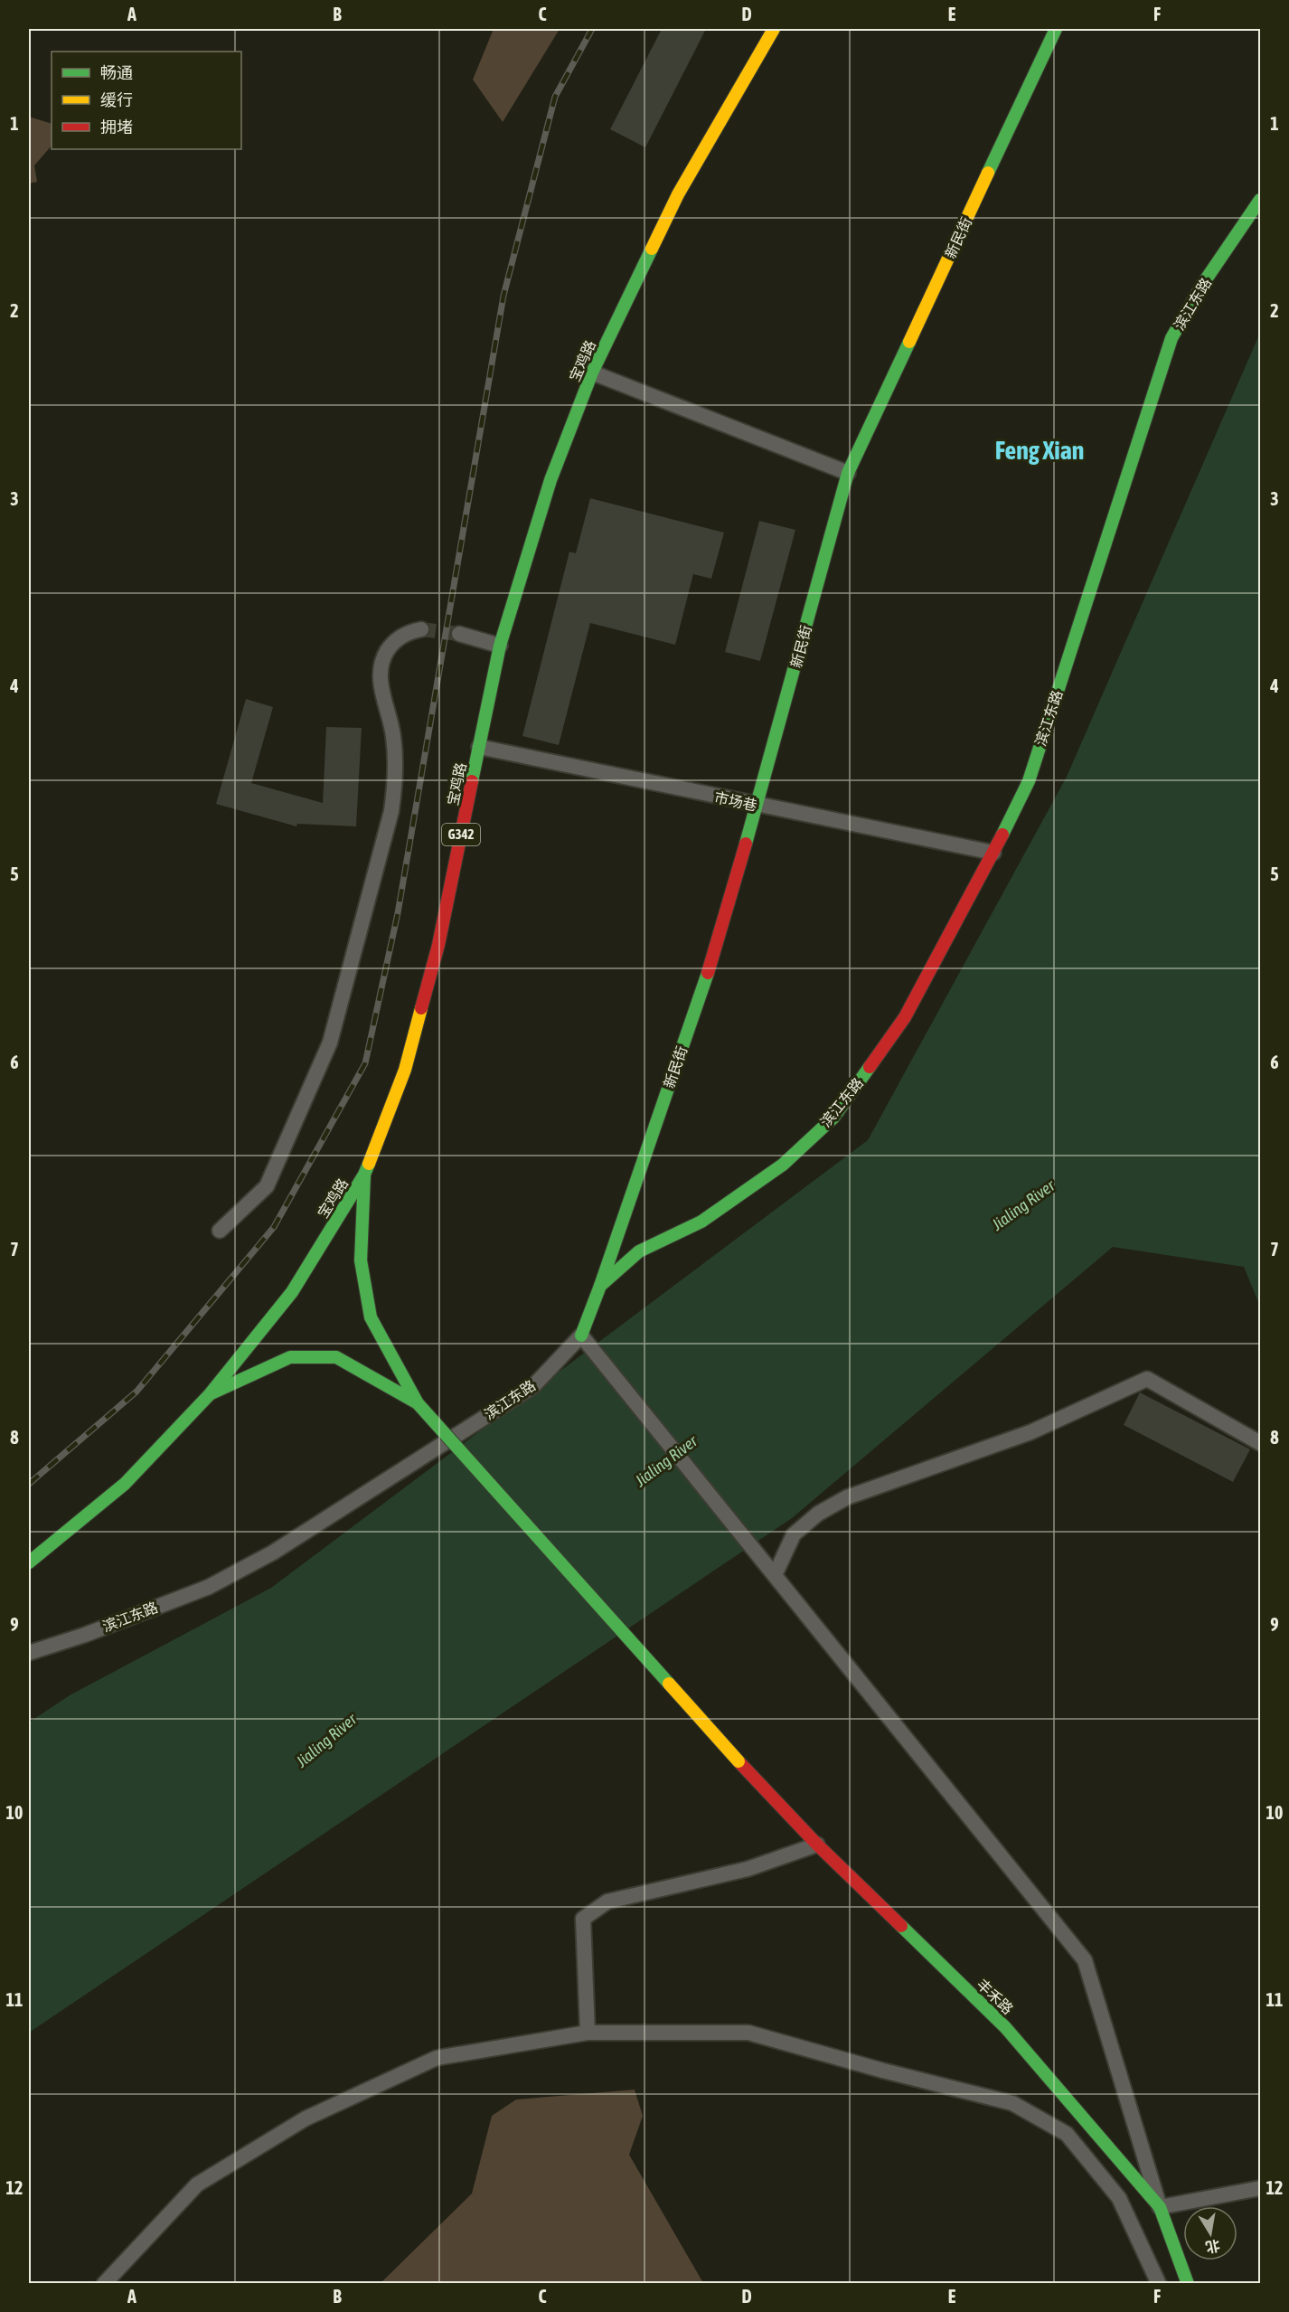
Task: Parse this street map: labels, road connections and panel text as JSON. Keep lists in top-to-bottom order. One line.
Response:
{"streets":{"main road":["新民街","滨江东路","宝鸡路","G342","丰禾路"],"street":["市场巷"]},"crossings":[["新民街","滨江东路"],["新民街","市场巷"],["滨江东路","市场巷"],["宝鸡路","市场巷"]],"districts":["Feng Xian"],"water":["Jialing River"],"legend":["畅通","缓行","拥堵"],"north":"bottom","grid":{"columns":["A","B","C","D","E","F"],"rows":["1","2","3","4","5","6","7","8","9","10","11","12"]}}
